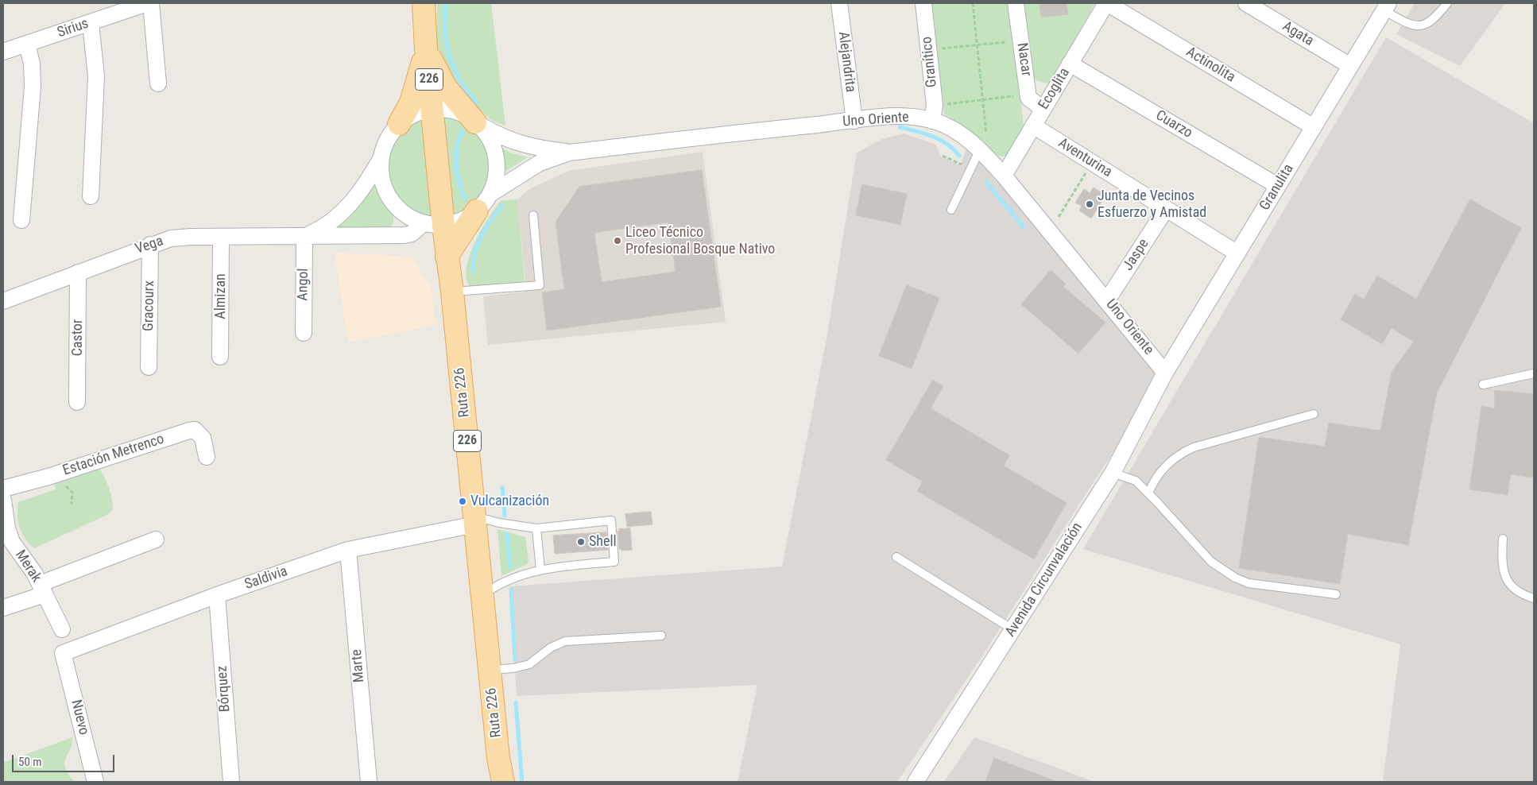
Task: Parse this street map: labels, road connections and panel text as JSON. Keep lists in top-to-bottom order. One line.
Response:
{"streets":{"main road":["226","Ruta 226"],"street":["Sirius","Agata","Nacar","Alejandrita","Granítico","Actinolita","Ecoglita","Uno Oriente","Cuarzo","Aventurina","Granulita","Vega","Jaspe","Angol","Almizan","Gracourx","Castor","Estación Metrenco","Merak","Saldivia","Avenida Circunvalación","Marte","Bórquez","Nuevo"]},"crossings":[["Agata","Granulita"],["Nacar","Ecoglita"],["Alejandrita","Uno Oriente"],["Granítico","Uno Oriente"],["Actinolita","Ecoglita"],["Actinolita","Granulita"],["Ecoglita","Uno Oriente"],["Ecoglita","Cuarzo"],["Ecoglita","Aventurina"],["Uno Oriente","Granulita"],["Uno Oriente","Jaspe"],["Uno Oriente","Ruta 226"],["Uno Oriente","Avenida Circunvalación"],["Cuarzo","Granulita"],["Aventurina","Granulita"],["Aventurina","Jaspe"],["Granulita","Avenida Circunvalación"],["Vega","Angol"],["Vega","Almizan"],["Vega","Gracourx"],["Vega","Castor"],["Vega","Ruta 226"],["Ruta 226","Saldivia"],["Saldivia","Marte"],["Saldivia","Bórquez"],["Saldivia","Nuevo"]],"places":["Junta de Vecinos Esfuerzo y Amistad","Liceo Técnico Profesional Bosque Nativo","Vulcanización","Shell"],"scale_bar":"50 m"}
